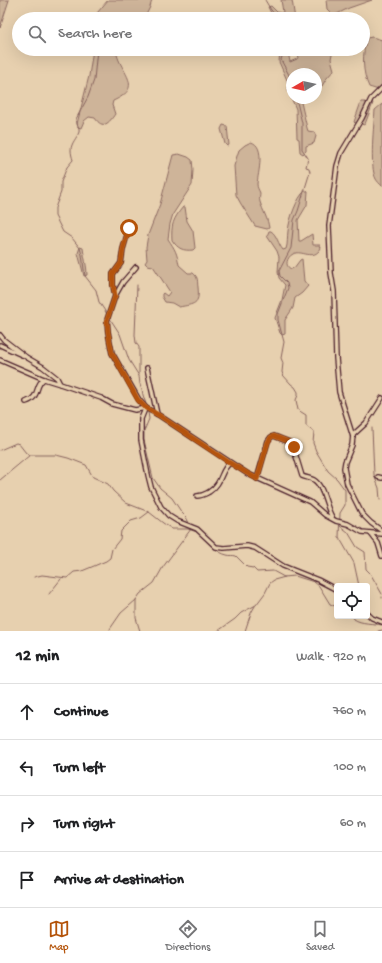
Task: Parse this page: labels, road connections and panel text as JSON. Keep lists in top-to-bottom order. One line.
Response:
{"north":"left","page":{"search":"Search here","heading":["12 min","Walk · 920 m"],"list":[["Continue","760 m"],["Turn left","100 m"],["Turn right","60 m"],"Arrive at destination"],"nav":["Map","Directions","Saved"]}}
